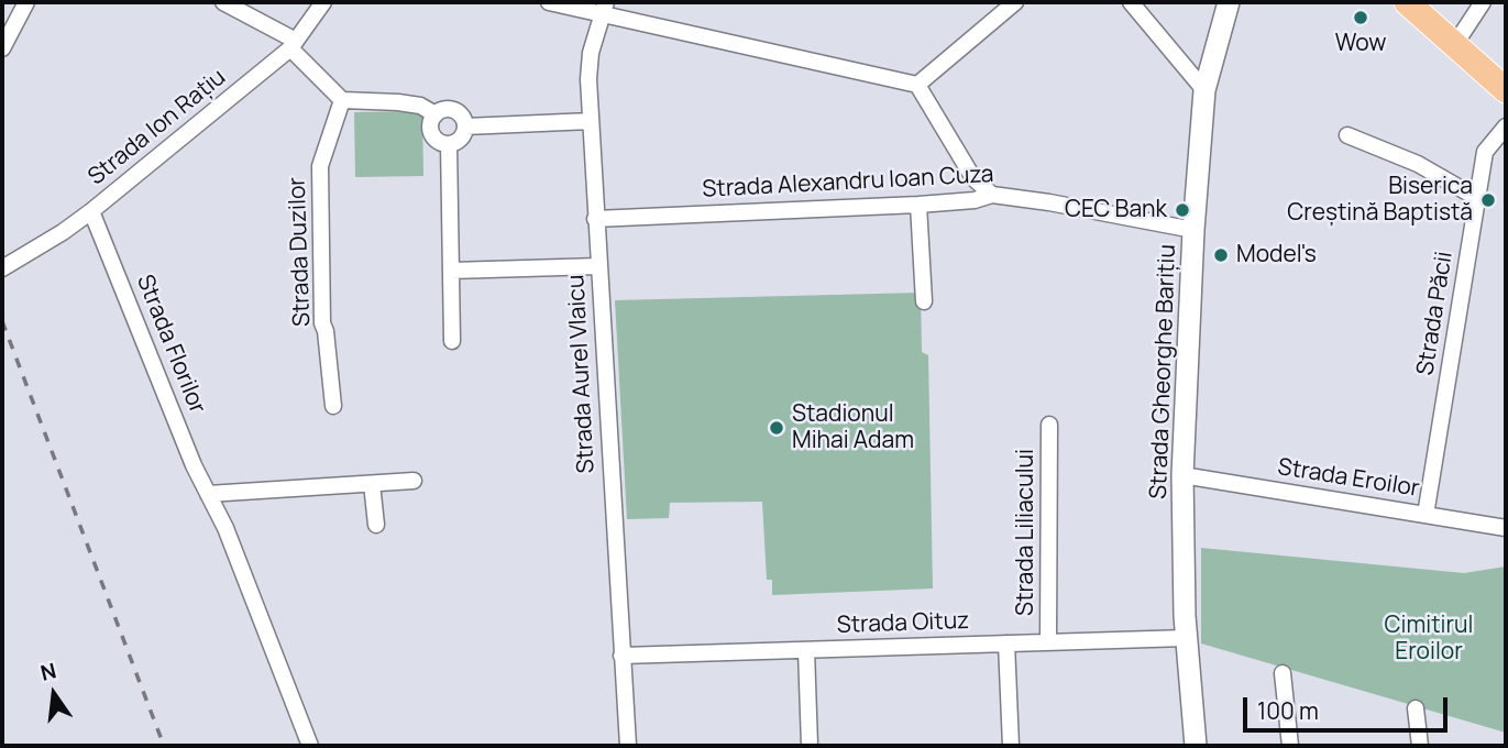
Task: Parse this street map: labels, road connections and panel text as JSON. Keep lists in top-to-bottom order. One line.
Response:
{"streets":{"street":["Strada Ion Rațiu","Strada Alexandru Ioan Cuza","Strada Duzilor","Strada Păcii","Strada Florilor","Strada Gheorghe Barițiu","Strada Aurel Vlaicu","Strada Eroilor","Strada Liliacului","Strada Oituz"]},"crossings":[["Strada Ion Rațiu","Strada Florilor"],["Strada Alexandru Ioan Cuza","Strada Gheorghe Barițiu"],["Strada Alexandru Ioan Cuza","Strada Aurel Vlaicu"],["Strada Păcii","Strada Eroilor"],["Strada Gheorghe Barițiu","Strada Eroilor"],["Strada Gheorghe Barițiu","Strada Oituz"],["Strada Aurel Vlaicu","Strada Oituz"],["Strada Liliacului","Strada Oituz"]],"parks":["Cimitirul Eroilor"],"places":["Wow","Biserica Creștină Baptistă","CEC Bank","Model's","Stadionul Mihai Adam"],"scale_bar":"100 m","north":"top"}
